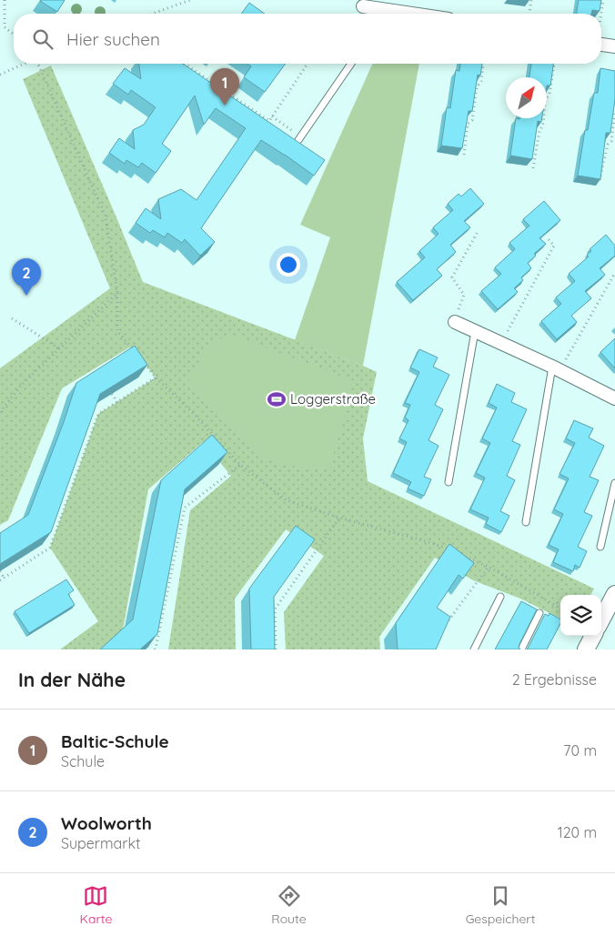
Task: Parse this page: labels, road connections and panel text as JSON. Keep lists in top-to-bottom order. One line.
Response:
{"places":{"sports":["Loggerstraße"]},"north":"top right","page":{"search":"Hier suchen","pins":["1","2"],"heading":["In der Nähe","2 Ergebnisse"],"list":[{"mark":"1","name":"Baltic-Schule","note":"Schule","value":"70 m"},{"mark":"2","name":"Woolworth","note":"Supermarkt","value":"120 m"}],"nav":["Karte","Route","Gespeichert"]}}
